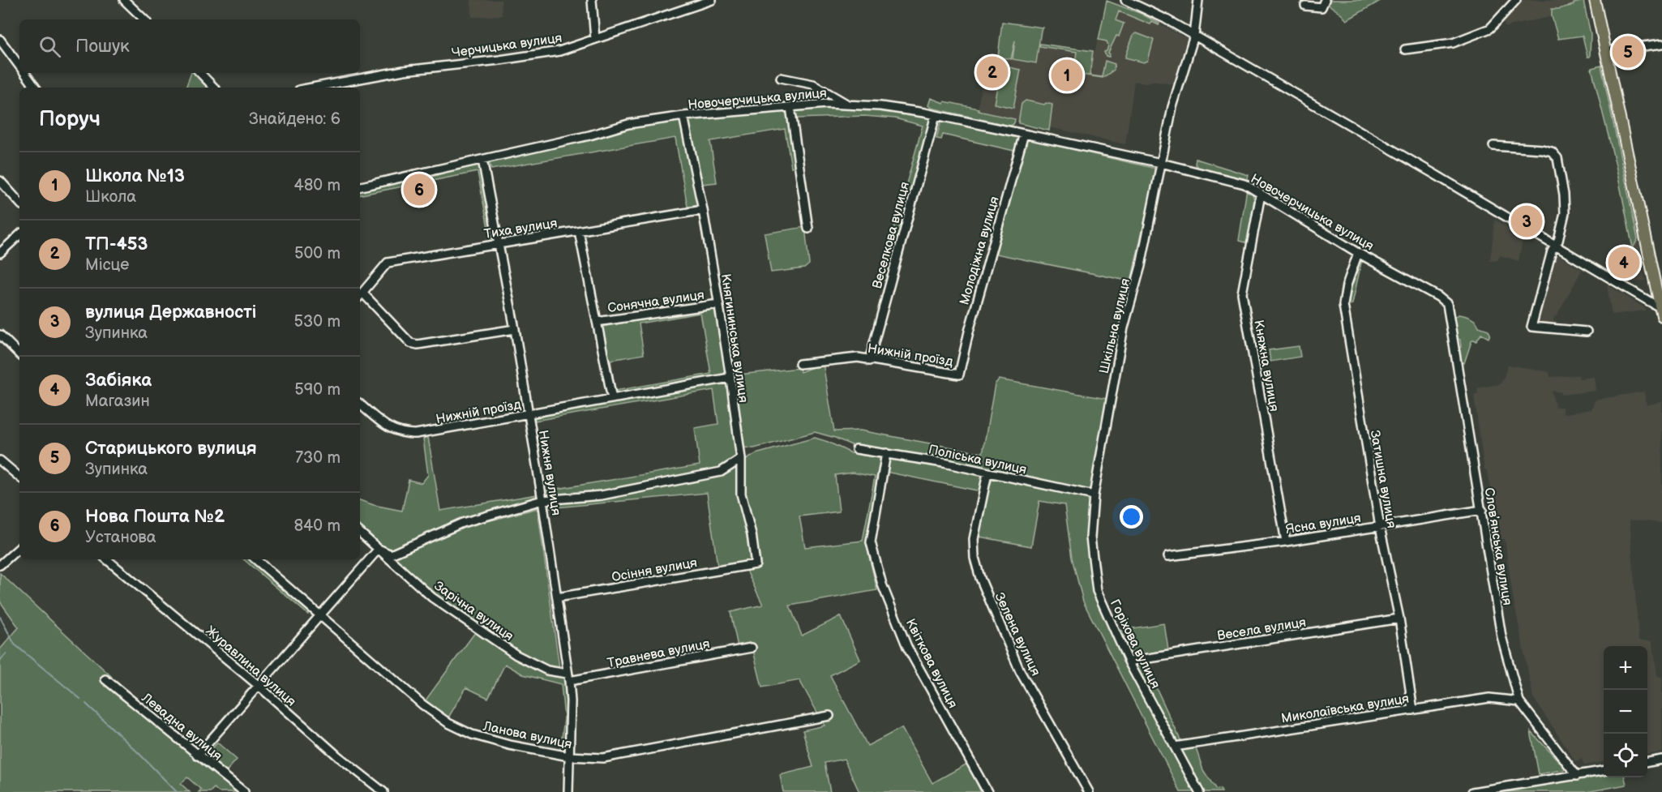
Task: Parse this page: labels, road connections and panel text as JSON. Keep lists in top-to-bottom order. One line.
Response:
{"streets":{"street":["Черчицька вулиця","Новочерчицька вулиця","Тиха вулиця","Веселкова вулиця","Молодіжна вулиця","Сонячна вулиця","Шкільна вулиця","Княгининська вулиця","Нижній проїзд","Княжна вулиця","Поліська вулиця","Нижня вулиця","Затишна вулиця","Ясна вулиця","Словʼянська вулиця","Осіння вулиця","Зарічна вулиця","Весела вулиця","Зелена вулиця","Горіхова вулиця","Травнева вулиця","Квіткова вулиця","Журавлина вулиця","Миколаївська вулиця","Левадна вулиця","Ланова вулиця"]},"crossings":[["Новочерчицька вулиця","Веселкова вулиця"],["Новочерчицька вулиця","Молодіжна вулиця"],["Новочерчицька вулиця","Шкільна вулиця"],["Новочерчицька вулиця","Княгининська вулиця"],["Новочерчицька вулиця","Княжна вулиця"],["Новочерчицька вулиця","Нижня вулиця"],["Новочерчицька вулиця","Затишна вулиця"],["Новочерчицька вулиця","Словʼянська вулиця"],["Тиха вулиця","Княгининська вулиця"],["Тиха вулиця","Нижня вулиця"],["Веселкова вулиця","Нижній проїзд"],["Молодіжна вулиця","Нижній проїзд"],["Сонячна вулиця","Княгининська вулиця"],["Шкільна вулиця","Поліська вулиця"],["Шкільна вулиця","Горіхова вулиця"],["Княгининська вулиця","Нижній проїзд"],["Княгининська вулиця","Осіння вулиця"],["Нижній проїзд","Нижня вулиця"],["Княжна вулиця","Ясна вулиця"],["Поліська вулиця","Зелена вулиця"],["Поліська вулиця","Горіхова вулиця"],["Поліська вулиця","Квіткова вулиця"],["Нижня вулиця","Осіння вулиця"],["Нижня вулиця","Зарічна вулиця"],["Нижня вулиця","Травнева вулиця"],["Нижня вулиця","Ланова вулиця"],["Затишна вулиця","Ясна вулиця"],["Затишна вулиця","Весела вулиця"],["Затишна вулиця","Миколаївська вулиця"],["Ясна вулиця","Словʼянська вулиця"],["Словʼянська вулиця","Миколаївська вулиця"],["Зарічна вулиця","Травнева вулиця"],["Весела вулиця","Горіхова вулиця"],["Горіхова вулиця","Миколаївська вулиця"]],"page":{"search":"Пошук","pins":["5","2","1","6","3","4"],"heading":["Поруч","Знайдено: 6"],"list":[{"mark":"1","name":"Школа №13","note":"Школа","value":"480 m"},{"mark":"2","name":"ТП-453","note":"Місце","value":"500 m"},{"mark":"3","name":"вулиця Державності","note":"Зупинка","value":"530 m"},{"mark":"4","name":"Забіяка","note":"Магазин","value":"590 m"},{"mark":"5","name":"Старицького вулиця","note":"Зупинка","value":"730 m"},{"mark":"6","name":"Нова Пошта №2","note":"Установа","value":"840 m"}],"map_buttons":["+","−"]}}
